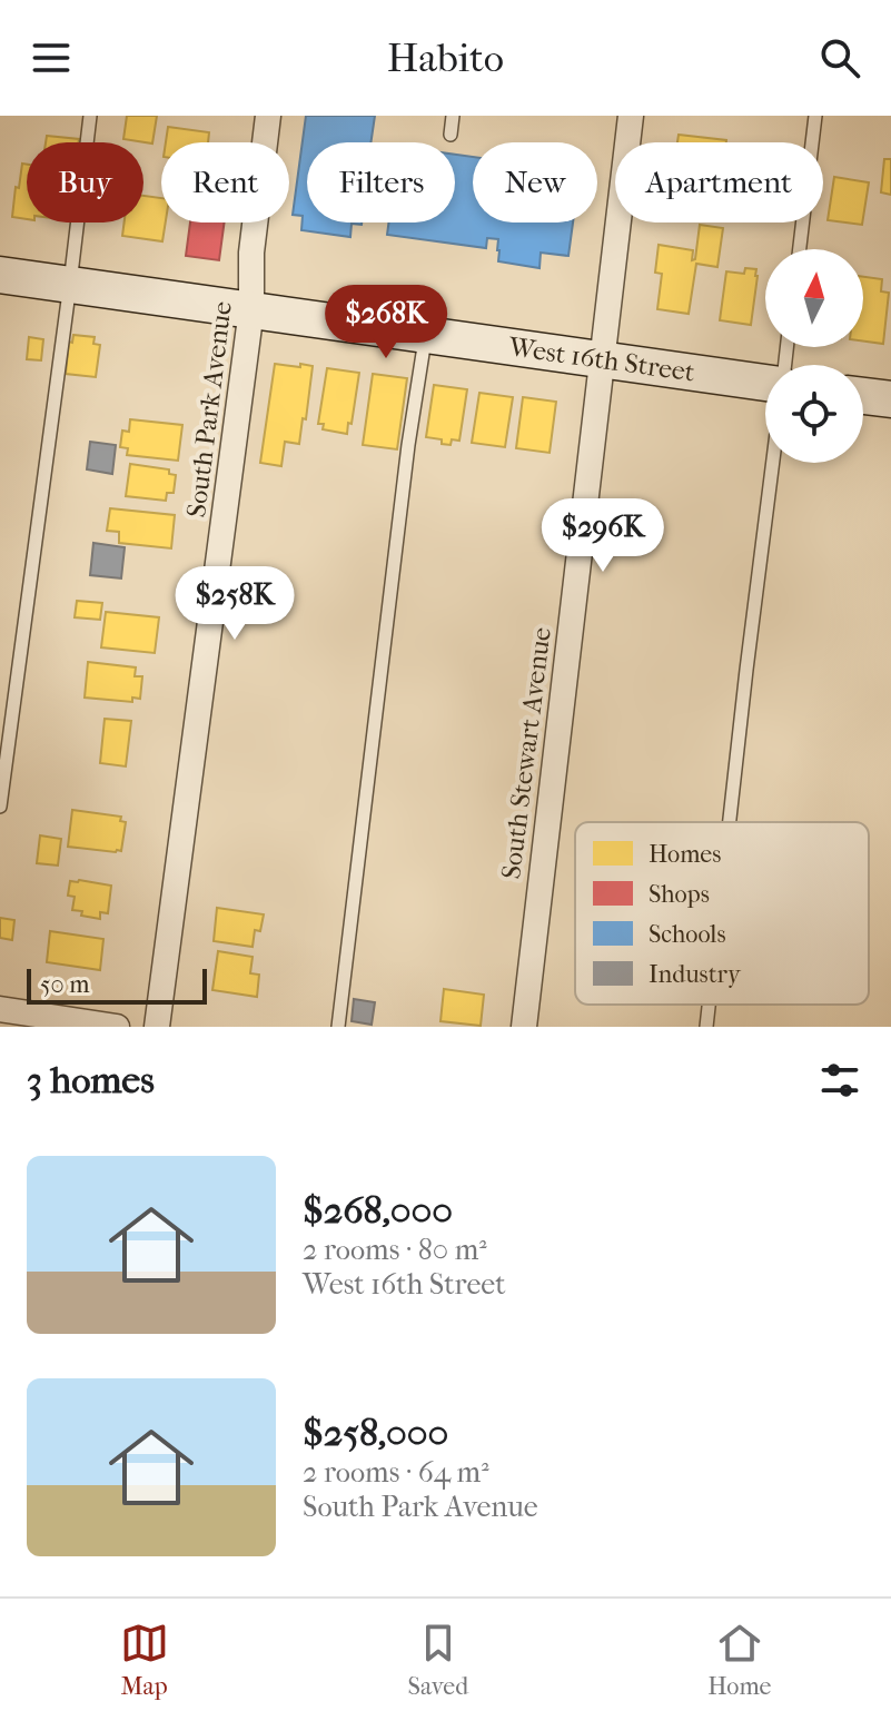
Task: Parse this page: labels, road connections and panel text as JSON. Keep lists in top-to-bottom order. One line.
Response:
{"streets":{"main road":["West 16th Street"],"street":["South Park Avenue","South Stewart Avenue"]},"crossings":[["West 16th Street","South Park Avenue"],["West 16th Street","South Stewart Avenue"]],"legend":["Homes","Shops","Schools","Industry"],"scale_bar":"50 m","north":"top","page":{"header":"Habito","chip":["Buy","Rent","Filters","New","Apartment"],"price":["$268K","$296K","$258K"],"scale":"50 m","heading":"3 homes","list":[{"name":"$268,000","note":"2 rooms · 80 m² · West 16th Street"},{"name":"$258,000","note":"2 rooms · 64 m² · South Park Avenue"}],"tabs":["Map","Saved","Home"]}}
